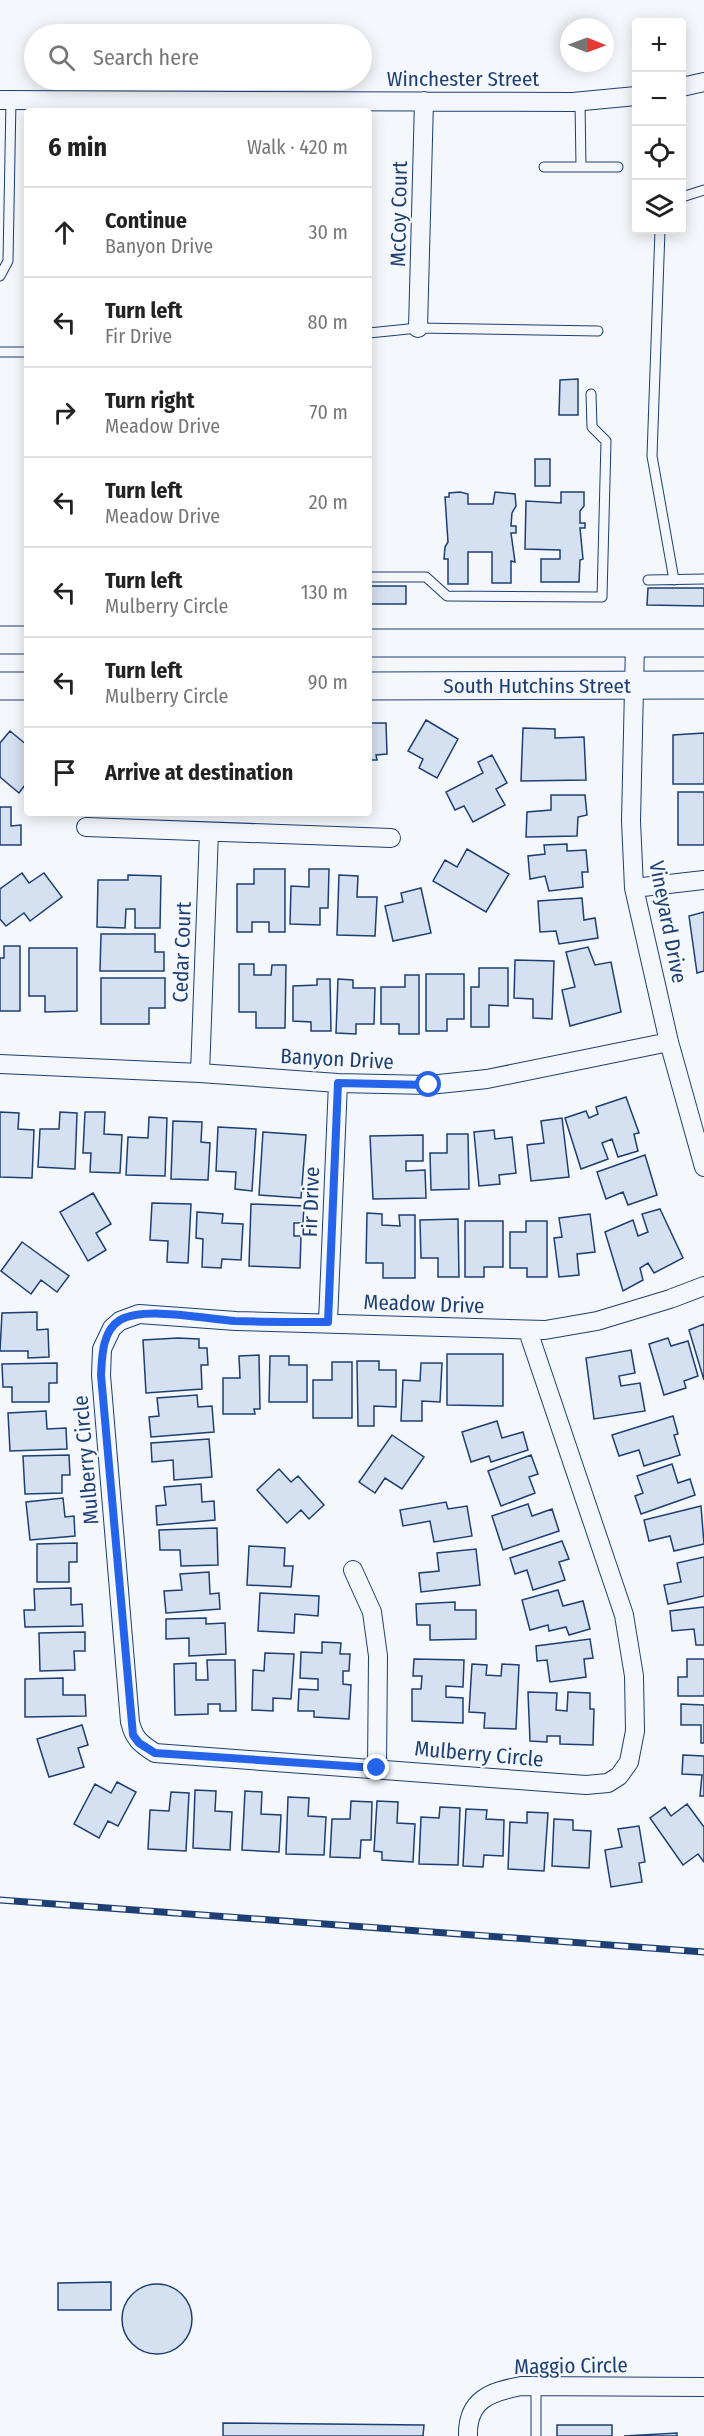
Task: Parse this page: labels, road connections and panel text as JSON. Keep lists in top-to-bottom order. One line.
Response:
{"streets":{"main road":["South Hutchins Street"],"street":["Winchester Street","McCoy Court","Vineyard Drive","Cedar Court","Banyon Drive","Fir Drive","Meadow Drive","Mulberry Circle","Maggio Circle"]},"crossings":[["Winchester Street","McCoy Court"],["South Hutchins Street","Vineyard Drive"],["Vineyard Drive","Banyon Drive"],["Cedar Court","Banyon Drive"],["Banyon Drive","Fir Drive"],["Fir Drive","Meadow Drive"],["Meadow Drive","Mulberry Circle"]],"north":"right","page":{"map_buttons":["+","−"],"search":"Search here","heading":["6 min","Walk · 420 m"],"list":[["Continue","Banyon Drive","30 m"],["Turn left","Fir Drive","80 m"],["Turn right","Meadow Drive","70 m"],["Turn left","Meadow Drive","20 m"],["Turn left","Mulberry Circle","130 m"],["Turn left","Mulberry Circle","90 m"],"Arrive at destination"]}}
